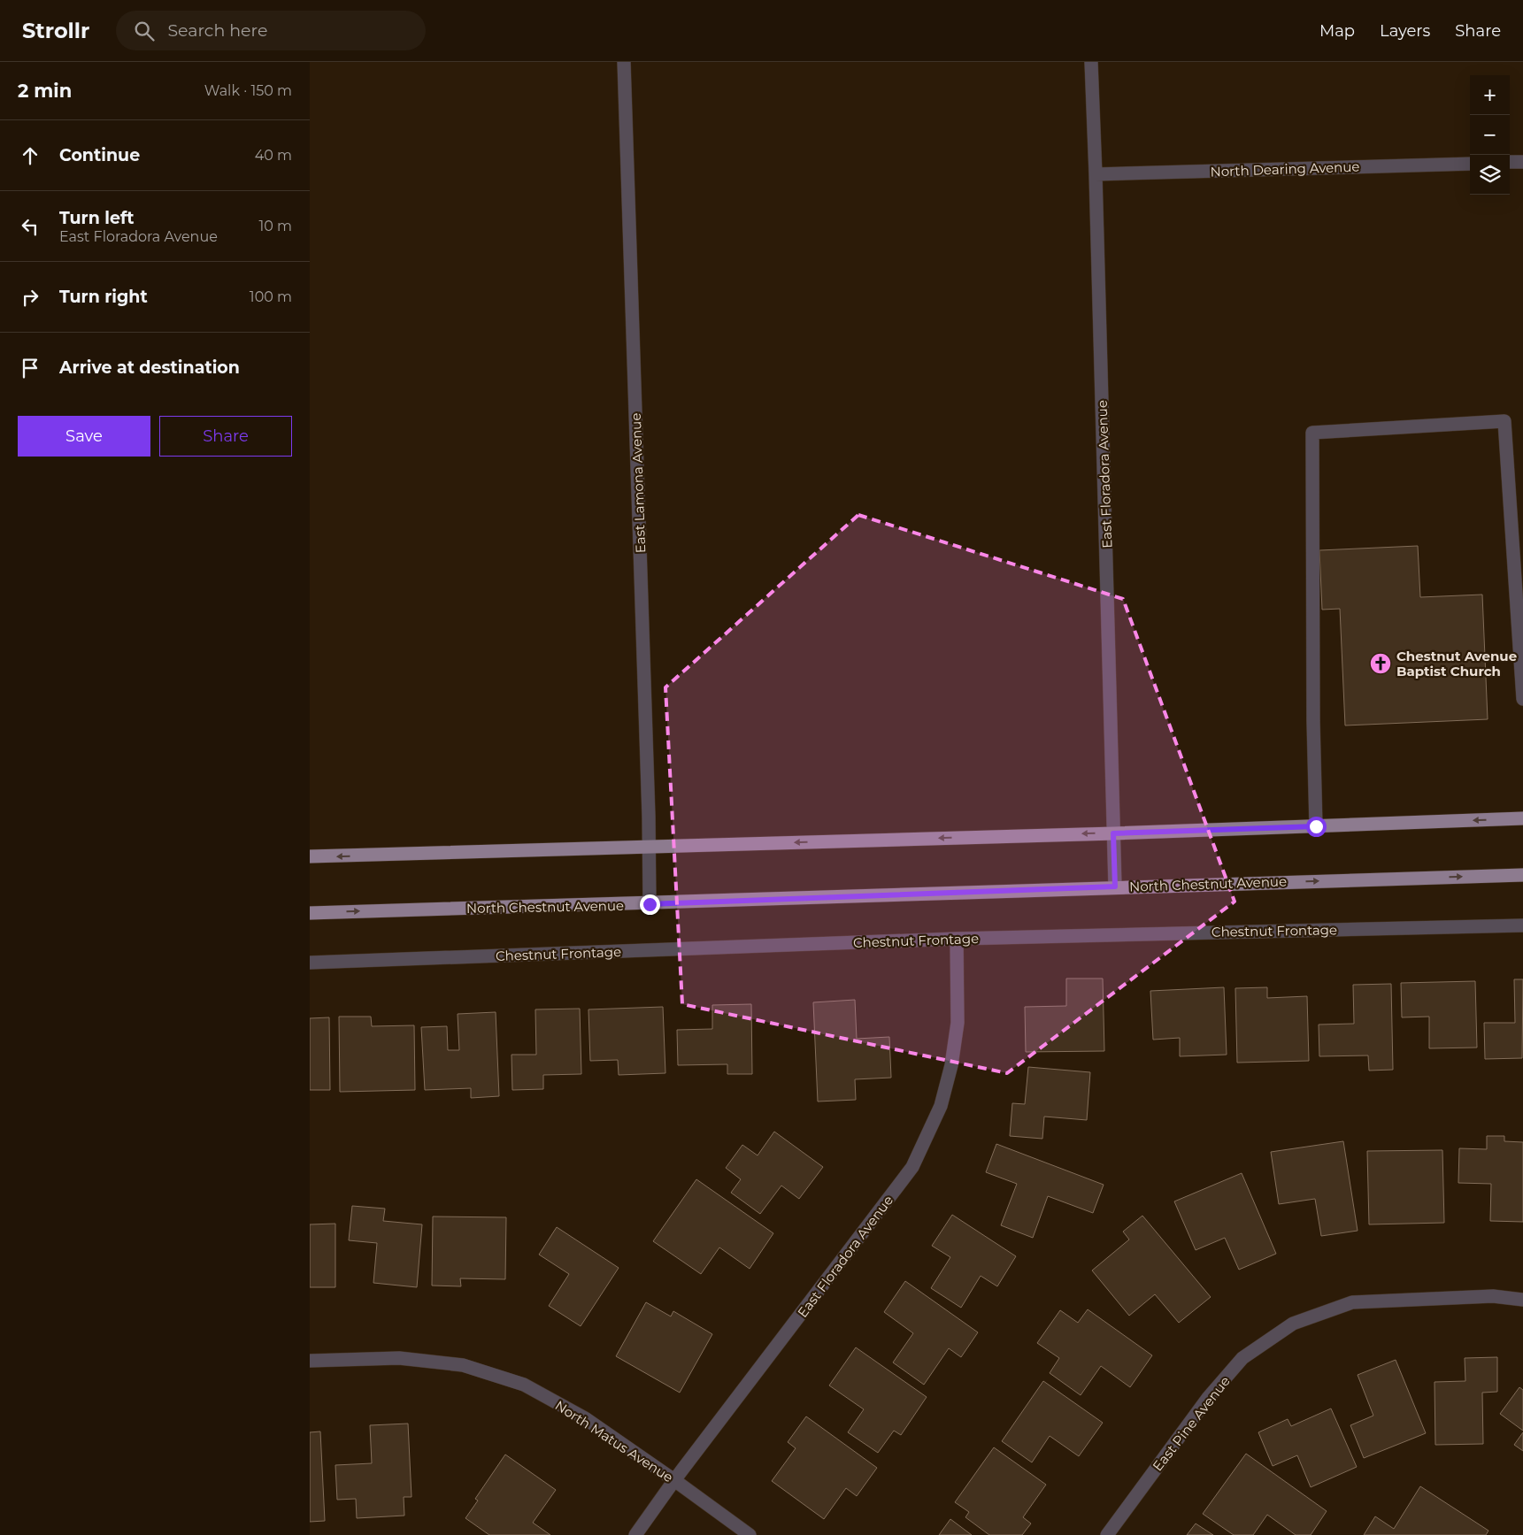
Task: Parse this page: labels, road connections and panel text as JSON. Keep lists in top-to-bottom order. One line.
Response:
{"streets":{"main road":["North Chestnut Avenue"],"street":["North Dearing Avenue","East Floradora Avenue","East Lamona Avenue","Chestnut Frontage","East Pine Avenue","North Matus Avenue"]},"crossings":[["North Dearing Avenue","East Floradora Avenue"],["East Floradora Avenue","North Chestnut Avenue"],["East Floradora Avenue","Chestnut Frontage"],["East Floradora Avenue","North Matus Avenue"],["East Lamona Avenue","North Chestnut Avenue"]],"places":{"church":["Chestnut Avenue Baptist Church"]},"page":{"header":"Strollr","search":"Search here","nav":["Map","Layers","Share"],"heading":["2 min","Walk · 150 m"],"map_buttons":["+","−"],"list":[["Continue","40 m"],["Turn left","East Floradora Avenue","10 m"],["Turn right","100 m"],"Arrive at destination"],"buttons":["Save","Share"]}}
